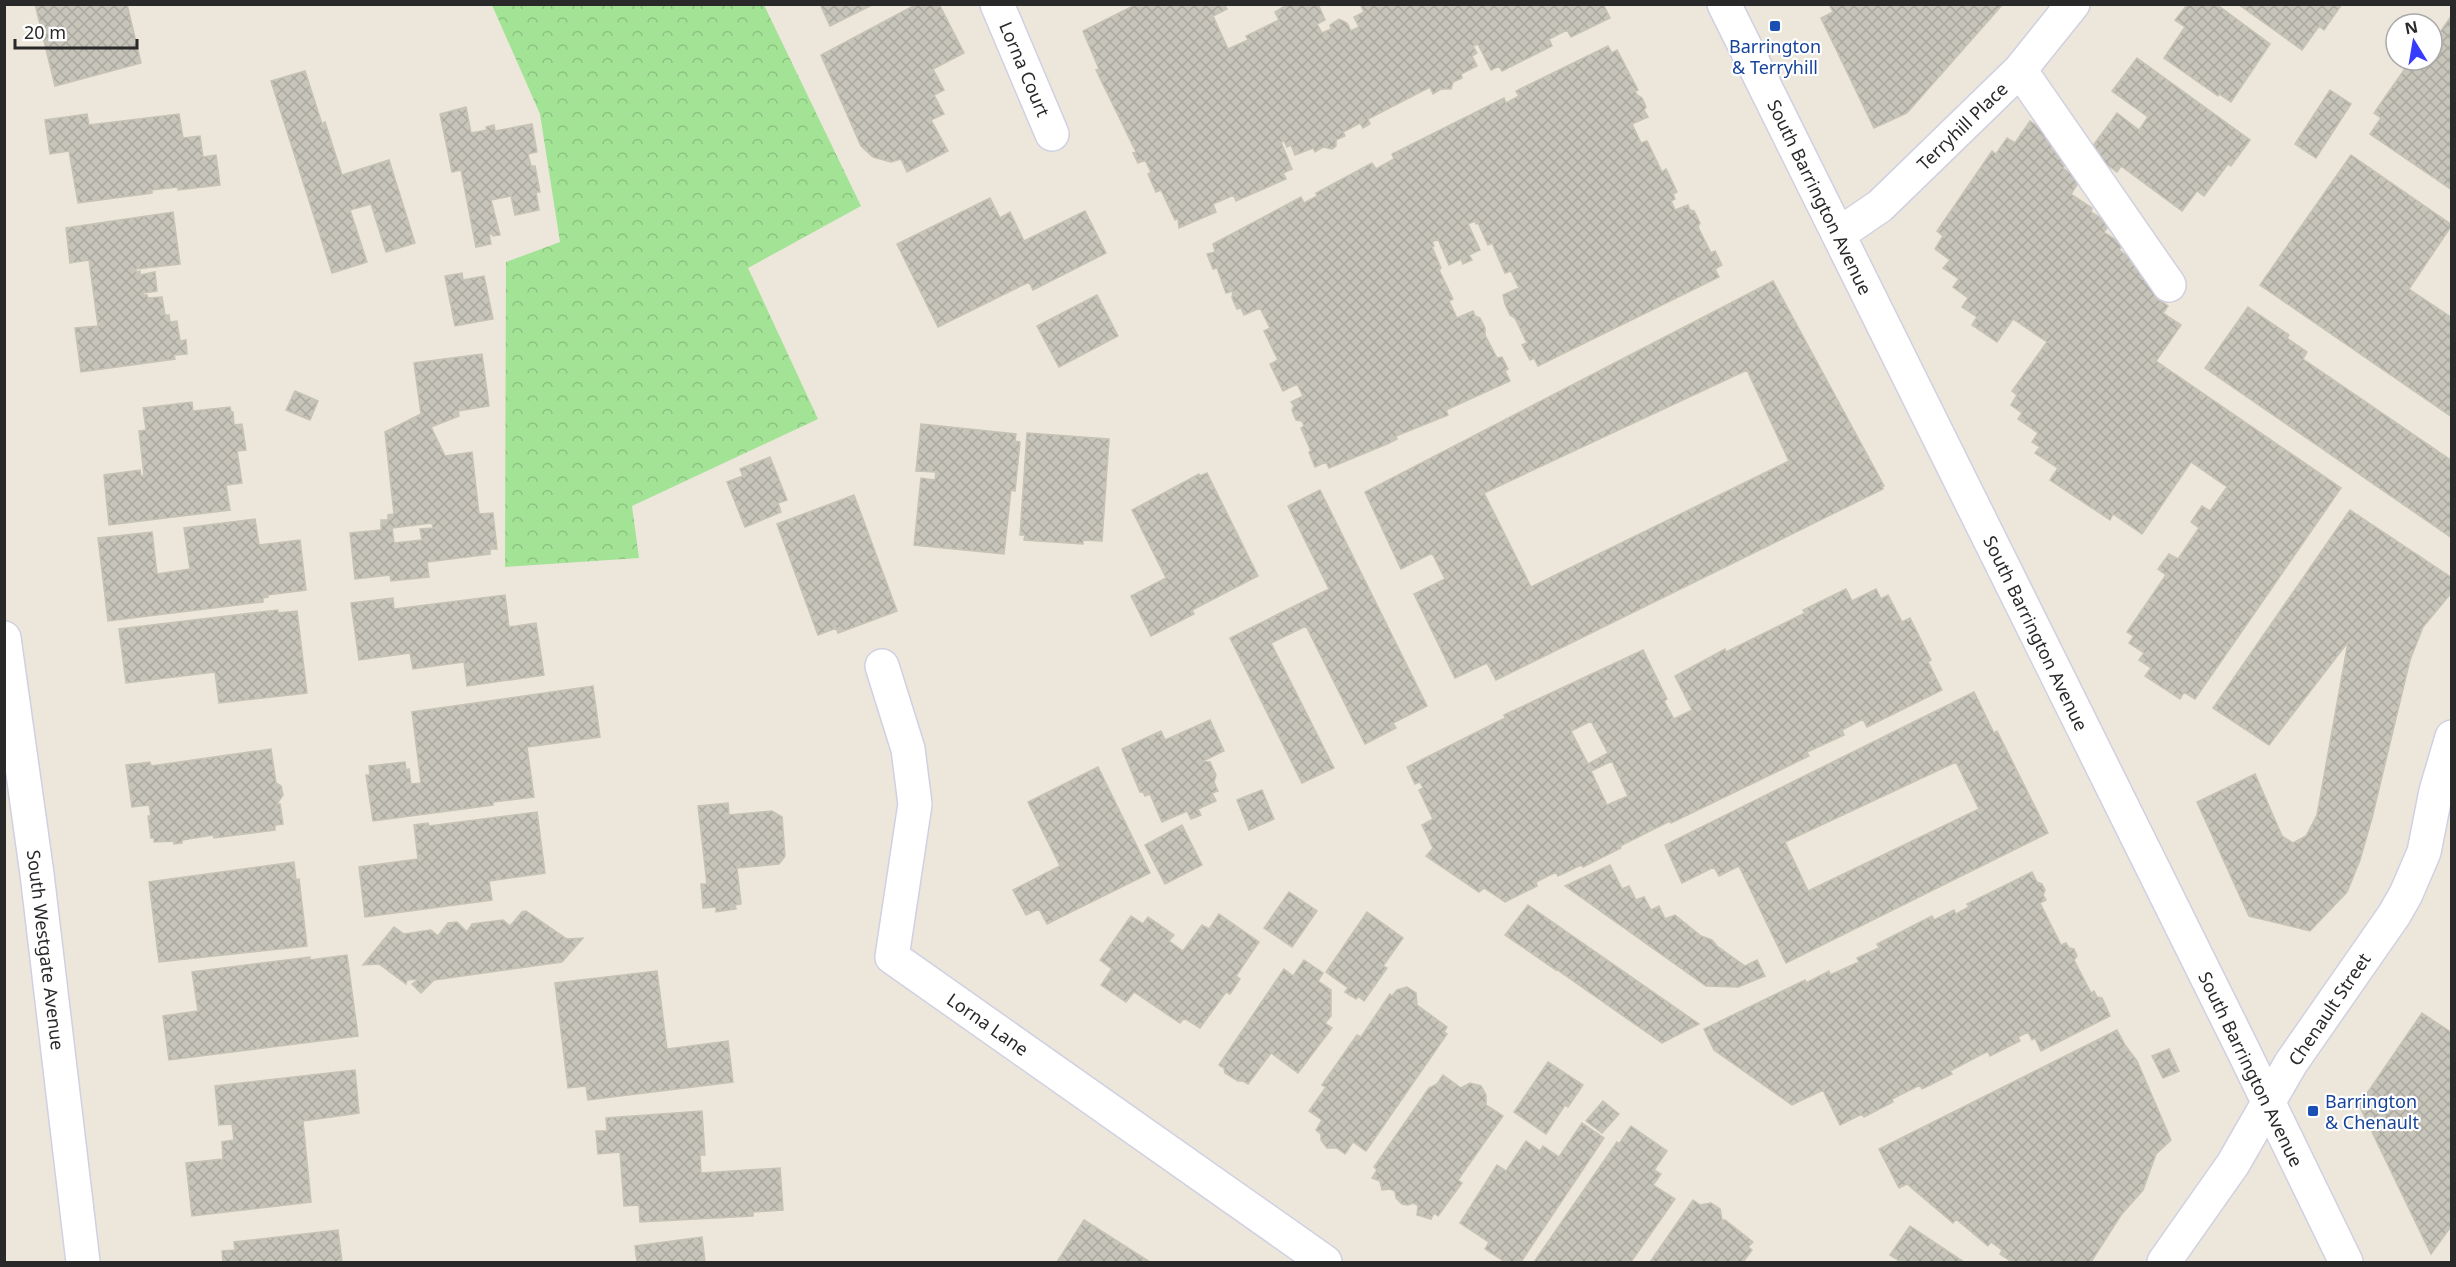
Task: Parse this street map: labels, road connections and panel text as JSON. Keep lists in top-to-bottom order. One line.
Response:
{"streets":{"street":["Lorna Court","Terryhill Place","South Barrington Avenue","South Westgate Avenue","Chenault Street","Lorna Lane"]},"crossings":[["Terryhill Place","South Barrington Avenue"],["South Barrington Avenue","Chenault Street"]],"places":{"transit":["Barrington & Terryhill","Barrington & Chenault"]},"scale_bar":"20 m","north":"top"}
